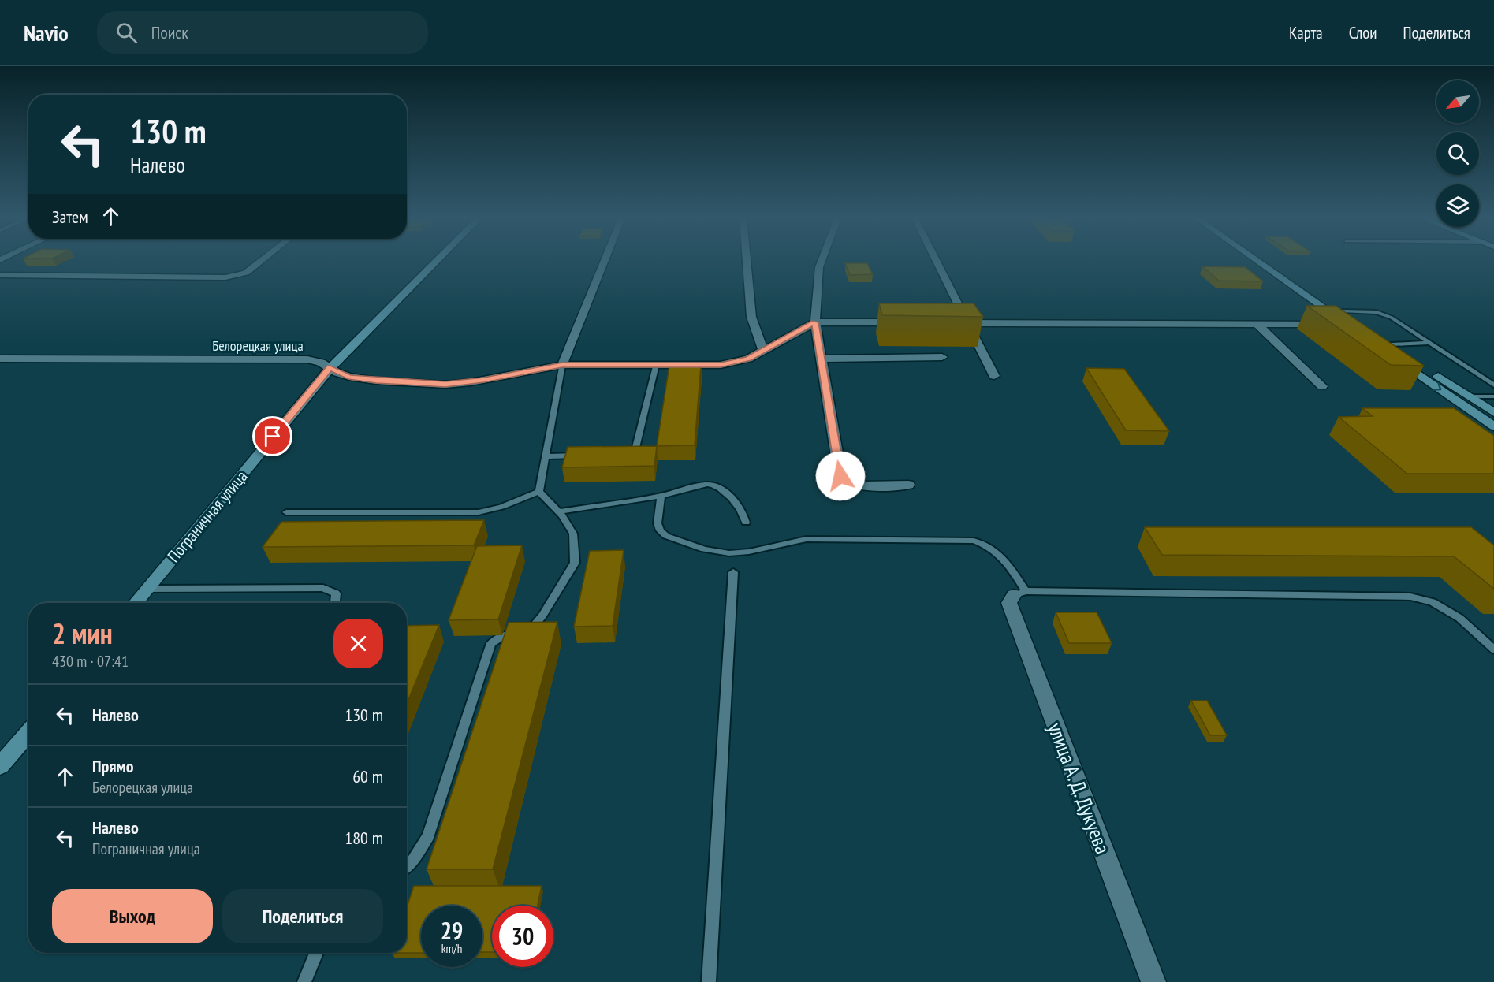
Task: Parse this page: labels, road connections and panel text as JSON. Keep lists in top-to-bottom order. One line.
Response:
{"streets":{"main road":["Пограничная улица"],"street":["Белорецкая улица","улица А. Д. Дукуева"]},"crossings":[["Белорецкая улица","Пограничная улица"]],"north":"bottom left","page":{"header":"Navio","search":"Поиск","nav":["Карта","Слои","Поделиться"],"turn":["130 m","Налево"],"then":"Затем","heading":["2 мин","430 m · 07:41"],"list":[{"name":"Налево","value":"130 m"},{"name":"Прямо","note":"Белорецкая улица","value":"60 m"},{"name":"Налево","note":"Пограничная улица","value":"180 m"}],"buttons":["Выход","Поделиться"],"speed":"29 km/h","limit":"30"}}
